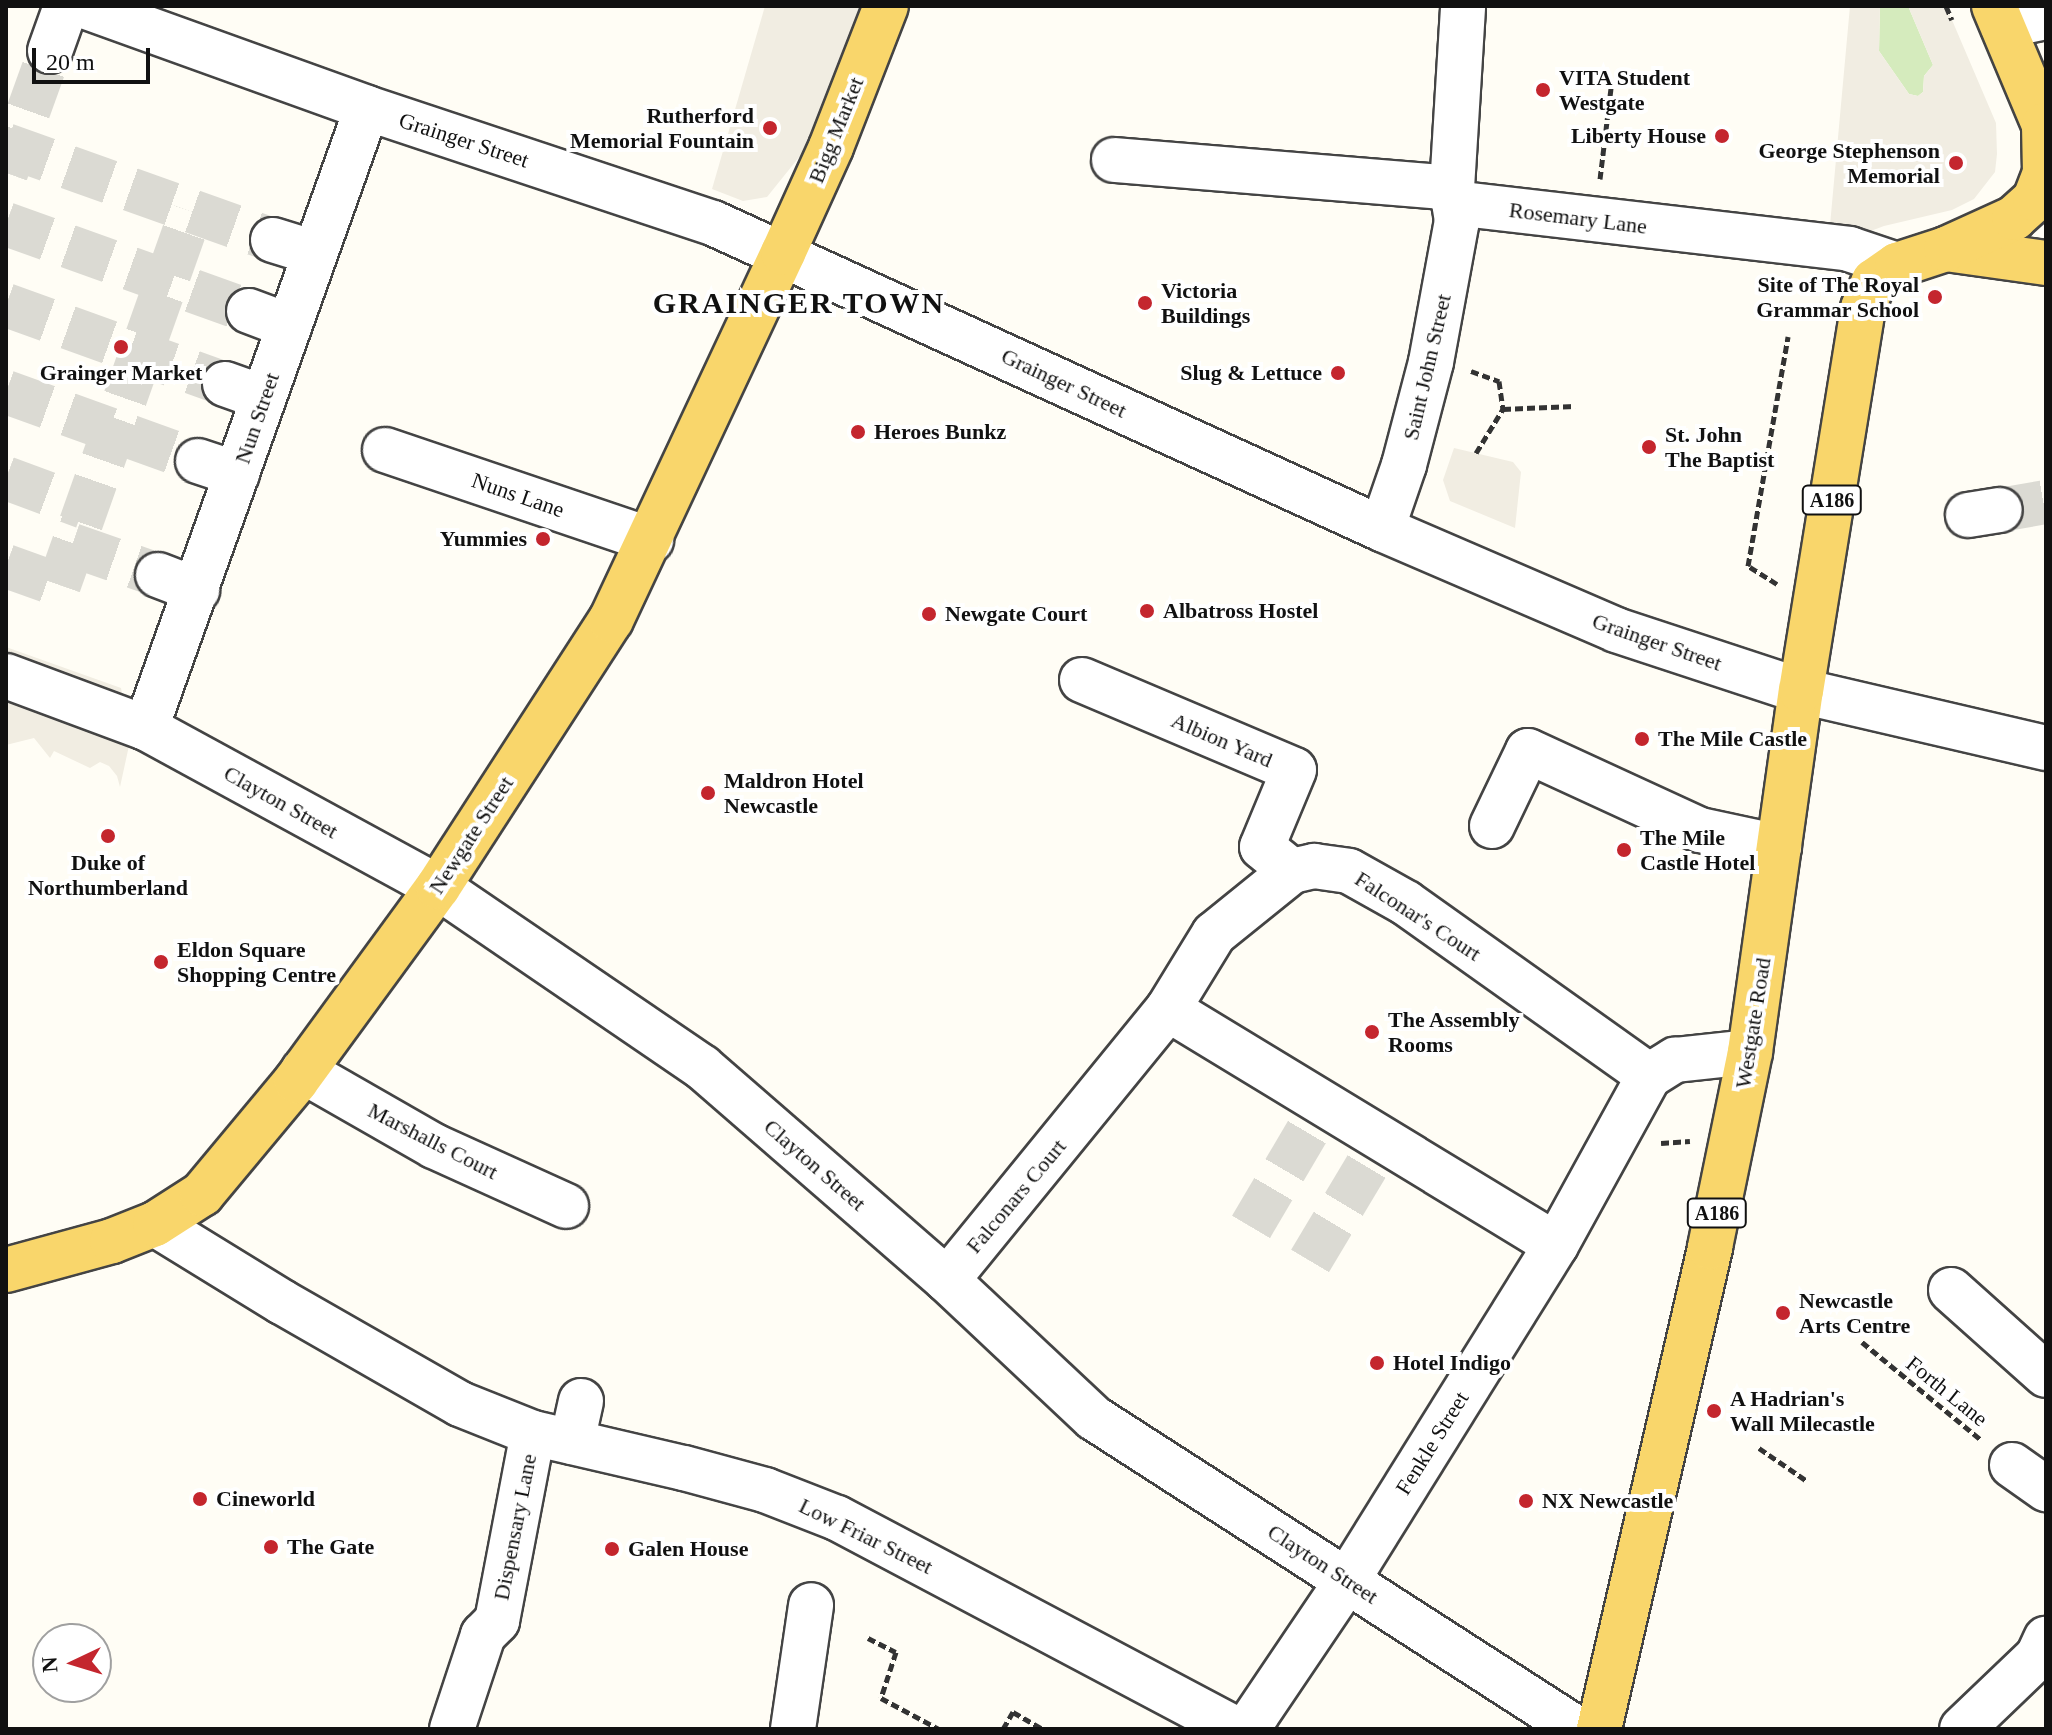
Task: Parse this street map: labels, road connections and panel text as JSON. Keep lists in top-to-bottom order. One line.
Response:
{"streets":{"main road":["Bigg Market","A186","Newgate Street","Westgate Road"],"street":["Grainger Street","Rosemary Lane","Saint John Street","Nun Street","Nuns Lane","Albion Yard","Clayton Street","Falconar's Court","Marshalls Court","Falconars Court","Fenkle Street","Dispensary Lane","Low Friar Street"],"path":["Forth Lane"]},"crossings":[["Bigg Market","Grainger Street"],["Bigg Market","Newgate Street"],["Grainger Street","Saint John Street"],["Grainger Street","Nun Street"],["Grainger Street","Newgate Street"],["Grainger Street","Westgate Road"],["Rosemary Lane","Saint John Street"],["Rosemary Lane","A186"],["Rosemary Lane","Westgate Road"],["Nun Street","Clayton Street"],["Nuns Lane","Newgate Street"],["A186","Westgate Road"],["Albion Yard","Falconar's Court"],["Clayton Street","Newgate Street"],["Clayton Street","Falconars Court"],["Clayton Street","Fenkle Street"],["Newgate Street","Marshalls Court"],["Newgate Street","Low Friar Street"],["Falconar's Court","Fenkle Street"],["Dispensary Lane","Low Friar Street"]],"districts":["GRAINGER TOWN"],"places":["VITA Student Westgate","Rutherford Memorial Fountain","Liberty House","George Stephenson Memorial","Site of The Royal Grammar School","Victoria Buildings","Grainger Market","Slug & Lettuce","Heroes Bunkz","St. John The Baptist","Yummies","Albatross Hostel","Newgate Court","The Mile Castle","Maldron Hotel Newcastle","Duke of Northumberland","The Mile Castle Hotel","Eldon Square Shopping Centre","The Assembly Rooms","Newcastle Arts Centre","Hotel Indigo","A Hadrian's Wall Milecastle","Cineworld","NX Newcastle","The Gate","Galen House"],"scale_bar":"20 m","north":"left"}
